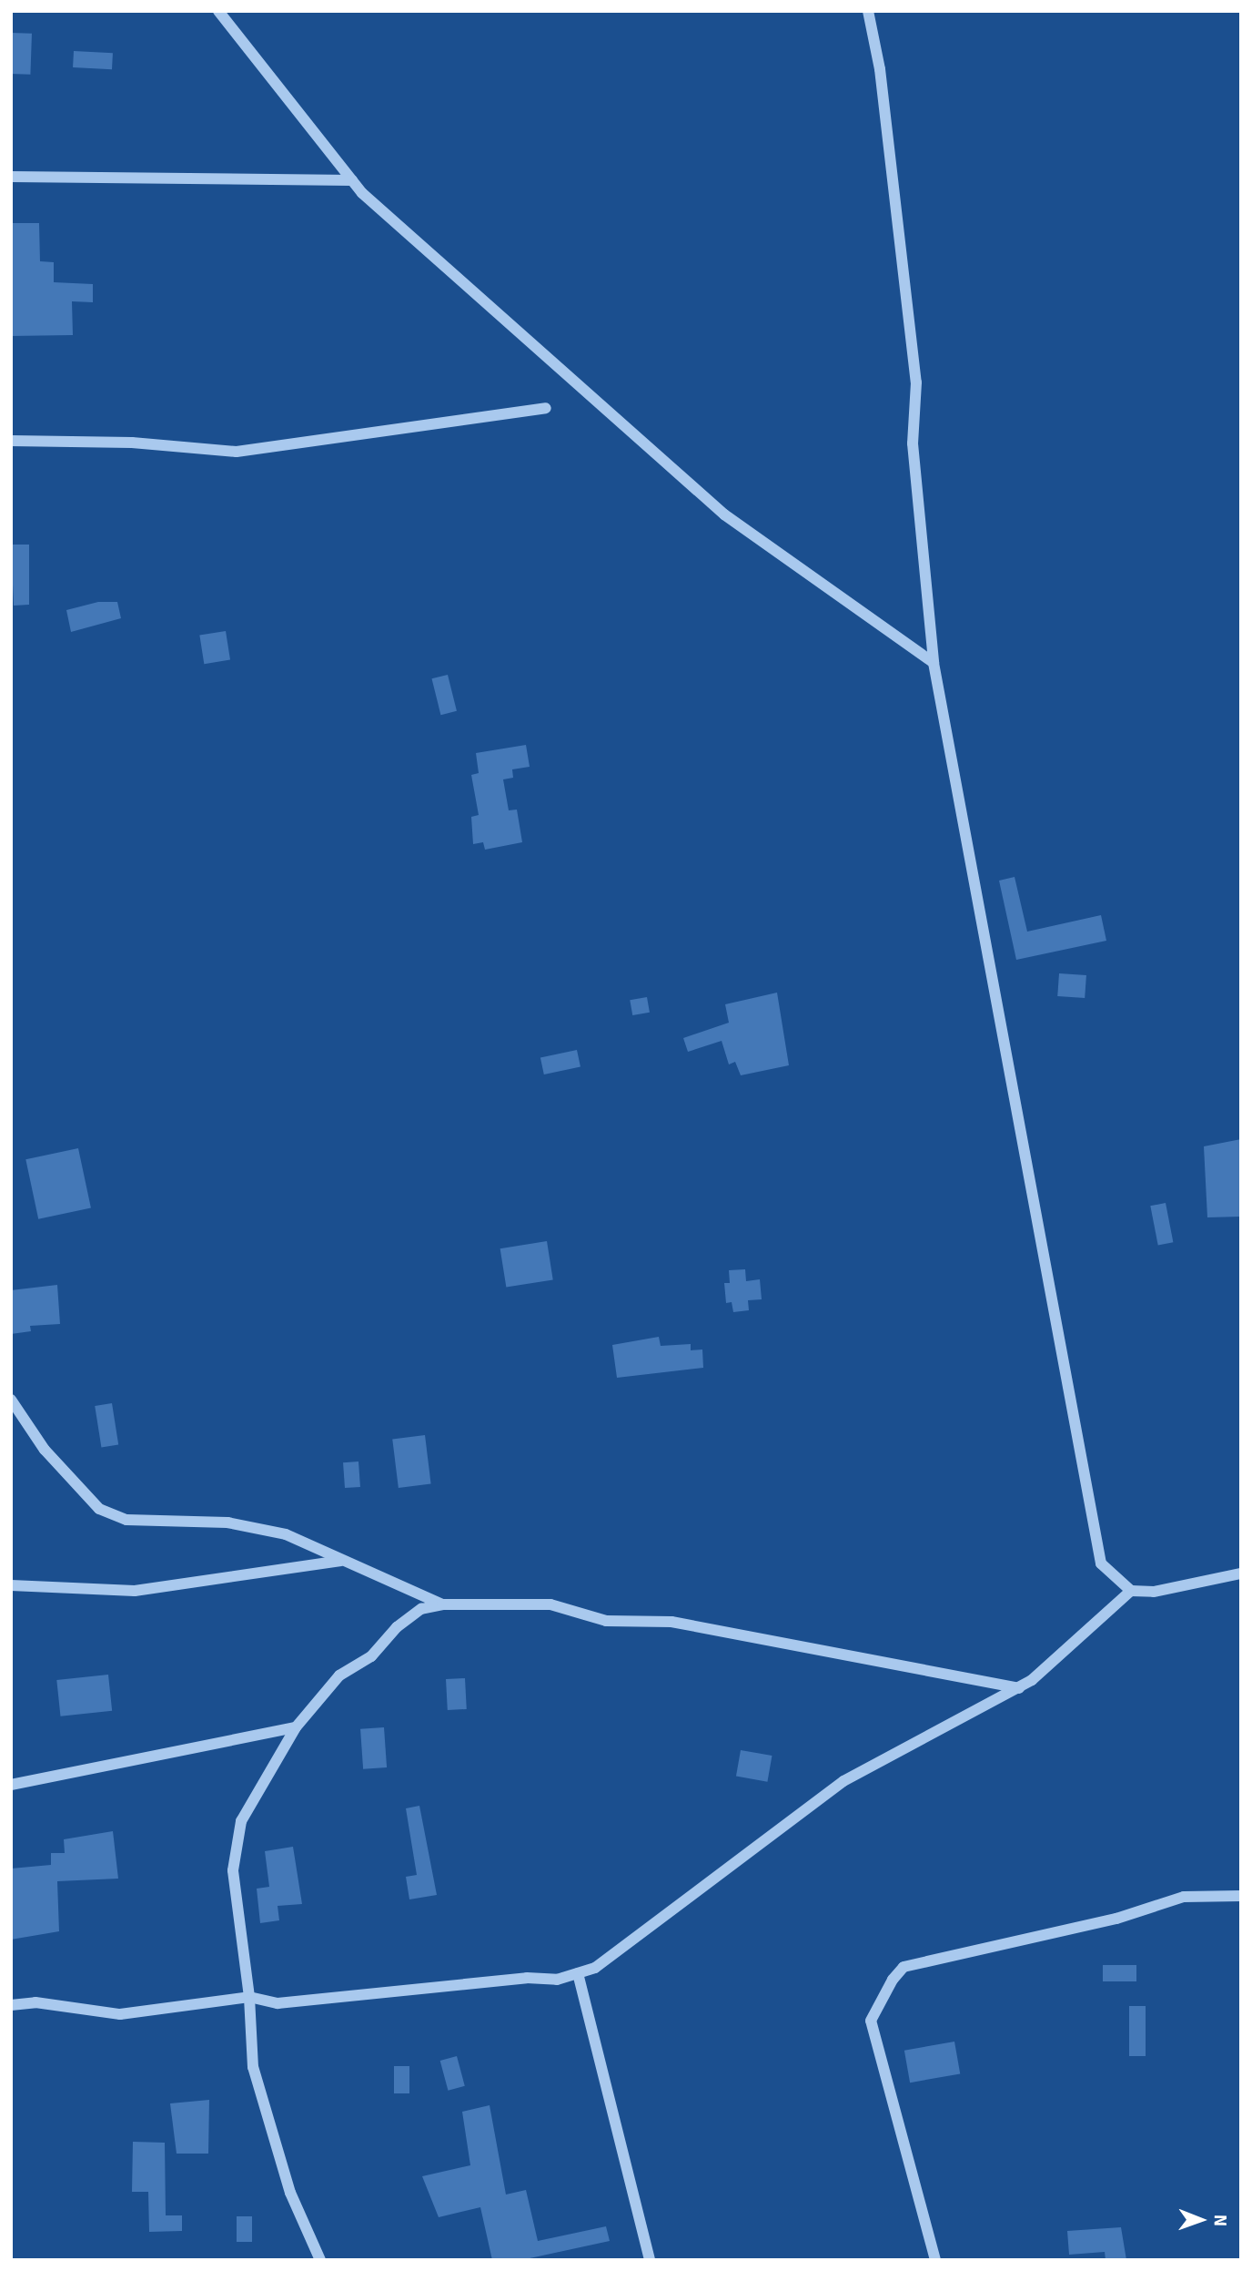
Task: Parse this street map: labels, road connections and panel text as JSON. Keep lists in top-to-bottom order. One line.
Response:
{"north":"right"}
